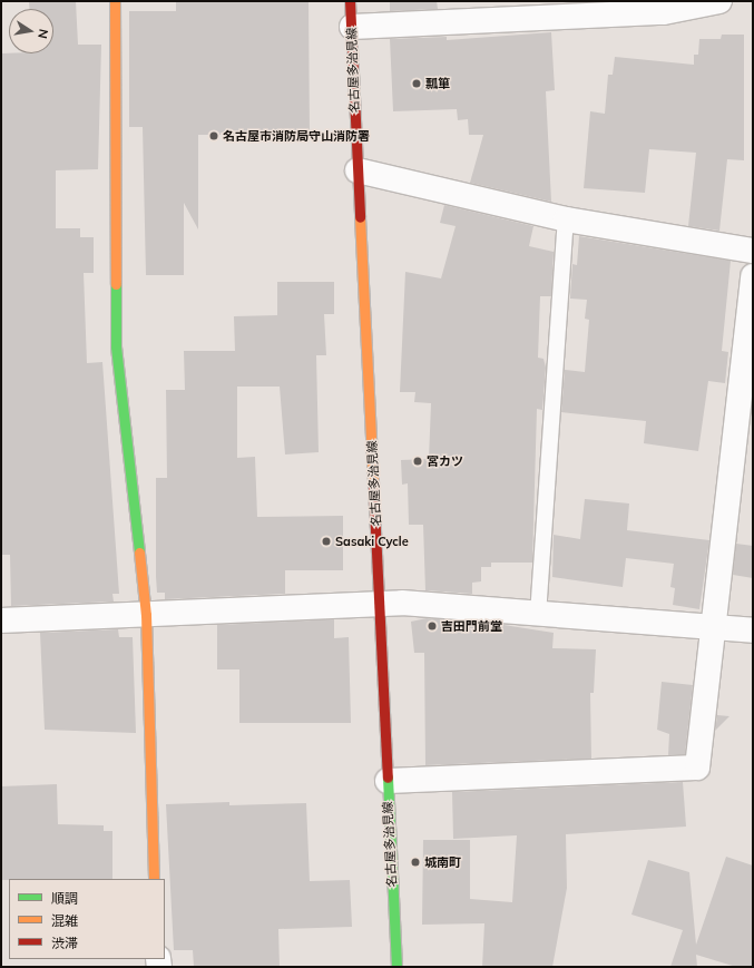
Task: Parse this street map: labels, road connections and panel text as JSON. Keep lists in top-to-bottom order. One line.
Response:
{"streets":{"main road":["名古屋多治見線"]},"places":["瓢箪","名古屋市消防局守山消防署","宮カツ","Sasaki Cycle","吉田門前堂","城南町"],"legend":["順調","混雑","渋滞"],"north":"right"}
